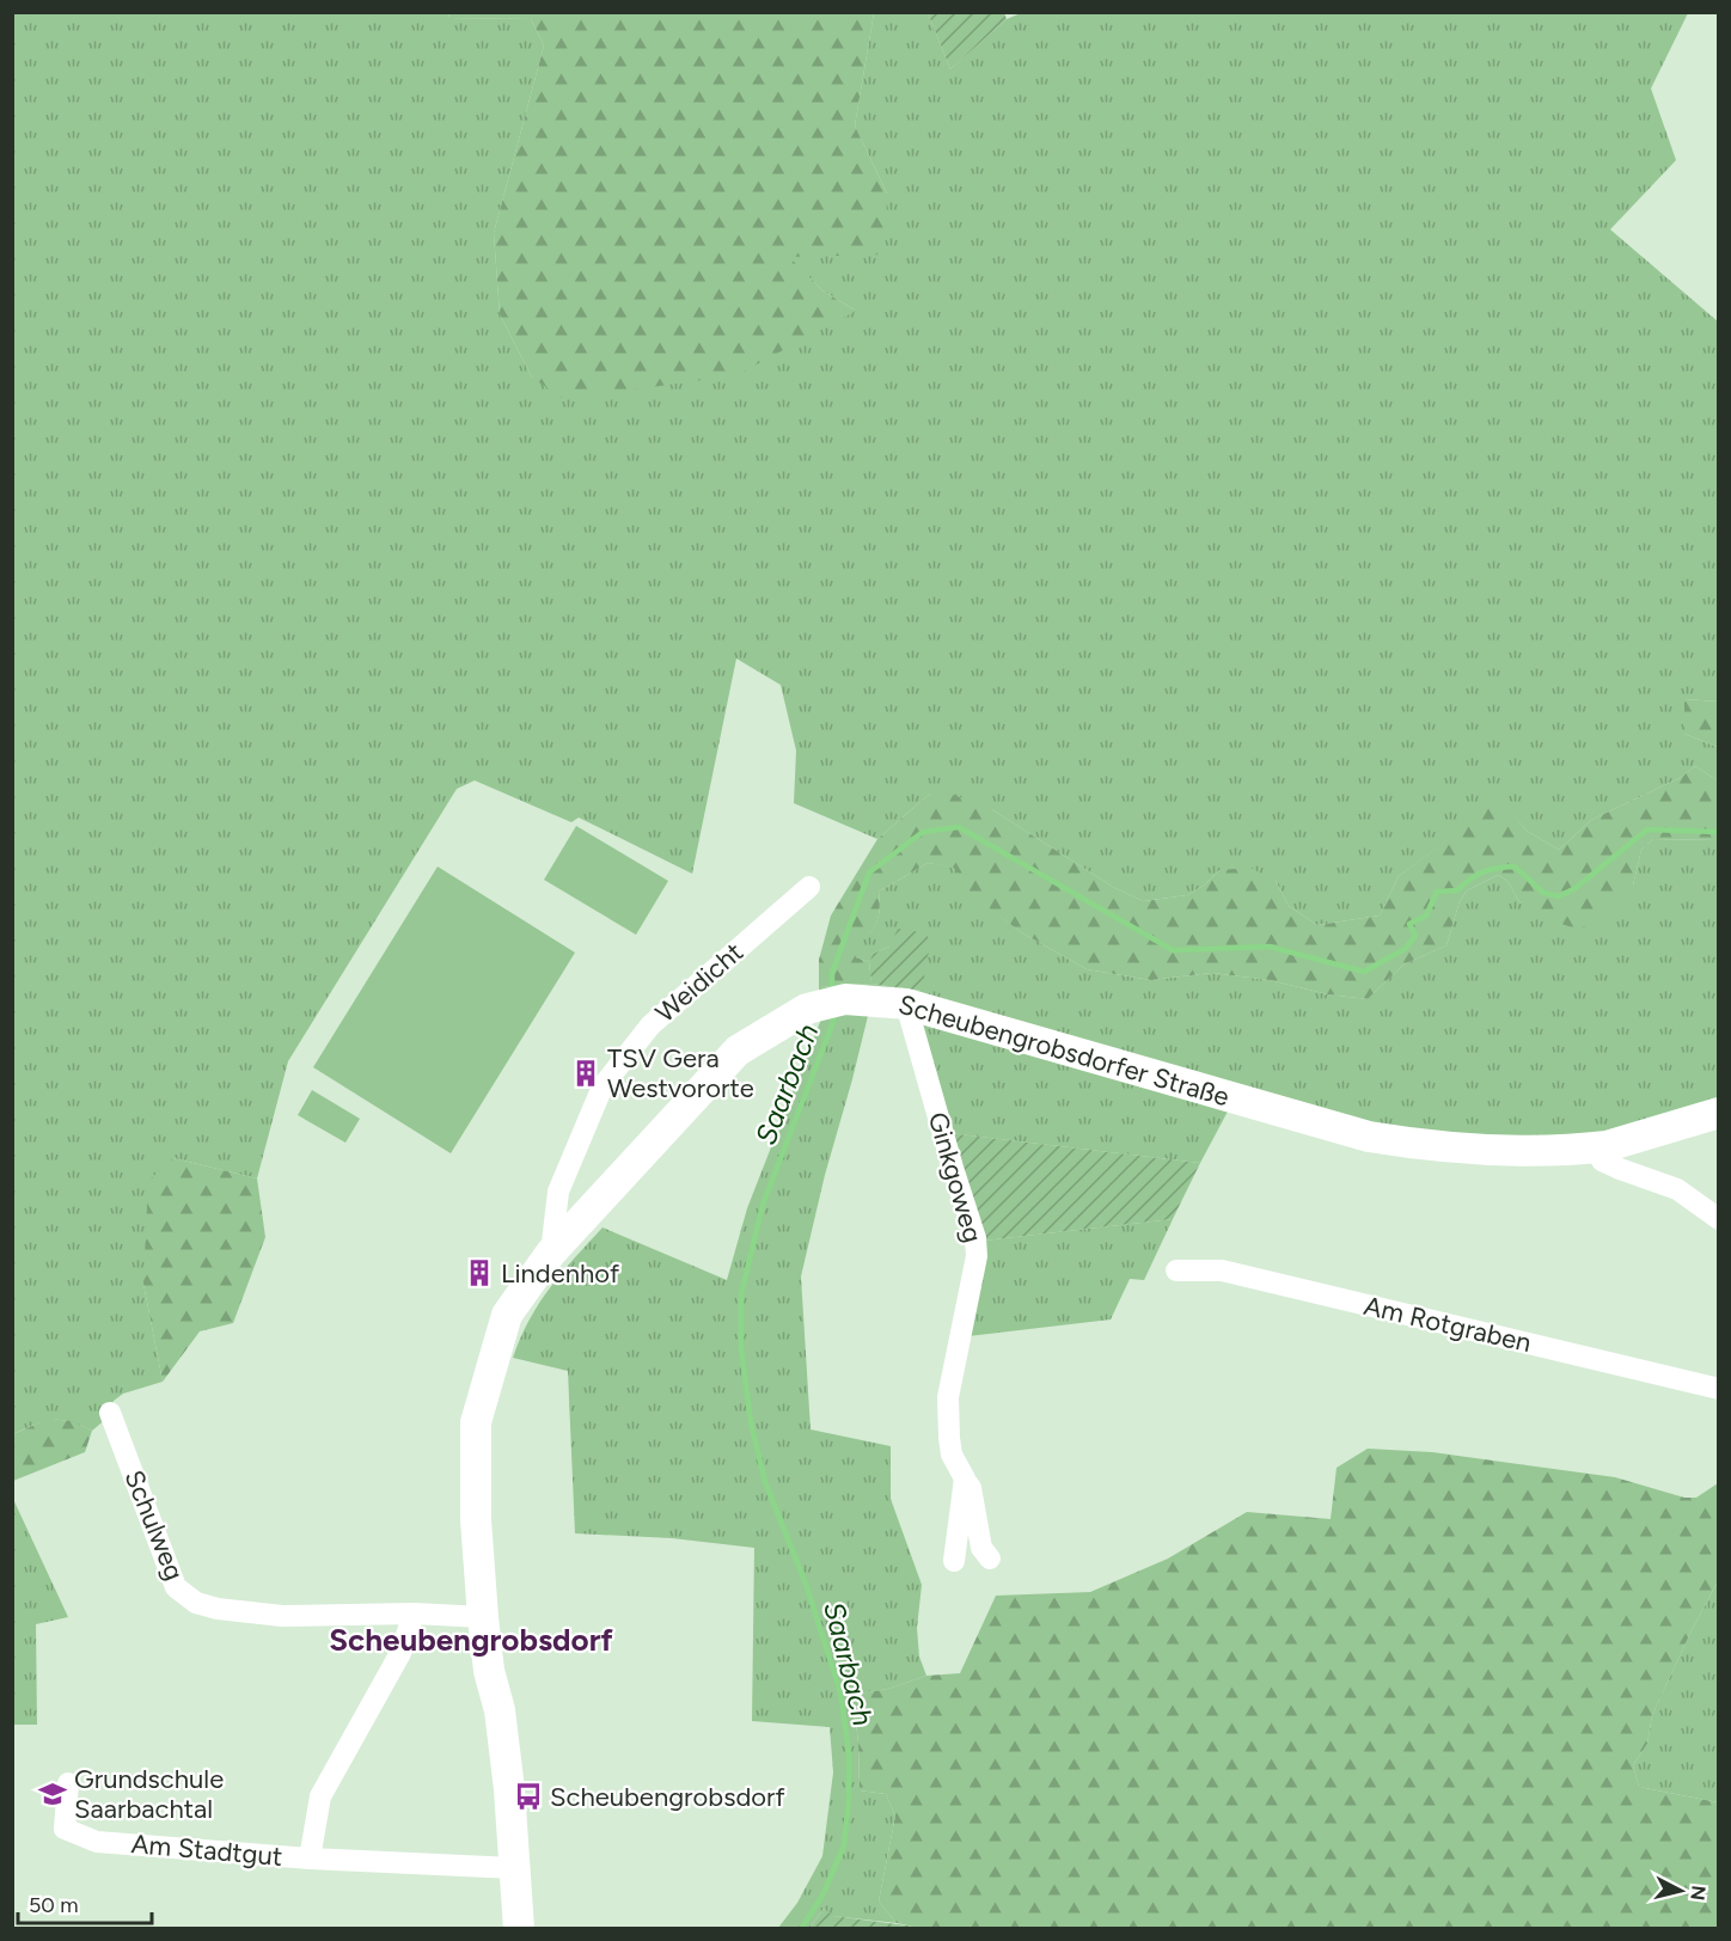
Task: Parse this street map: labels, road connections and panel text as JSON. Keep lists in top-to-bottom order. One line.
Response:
{"streets":{"main road":["Scheubengrobsdorfer Straße"],"street":["Weidicht","Ginkgoweg","Am Rotgraben","Schulweg","Am Stadtgut"]},"crossings":[["Weidicht","Scheubengrobsdorfer Straße"],["Scheubengrobsdorfer Straße","Ginkgoweg"],["Scheubengrobsdorfer Straße","Schulweg"],["Scheubengrobsdorfer Straße","Am Stadtgut"],["Schulweg","Am Stadtgut"]],"districts":["Scheubengrobsdorf"],"water":["Saarbach"],"places":{"building":["TSV Gera Westvororte","Lindenhof"],"school or university":["Grundschule Saarbachtal"],"bus stop":["Scheubengrobsdorf"]},"scale_bar":"50 m","north":"right"}
